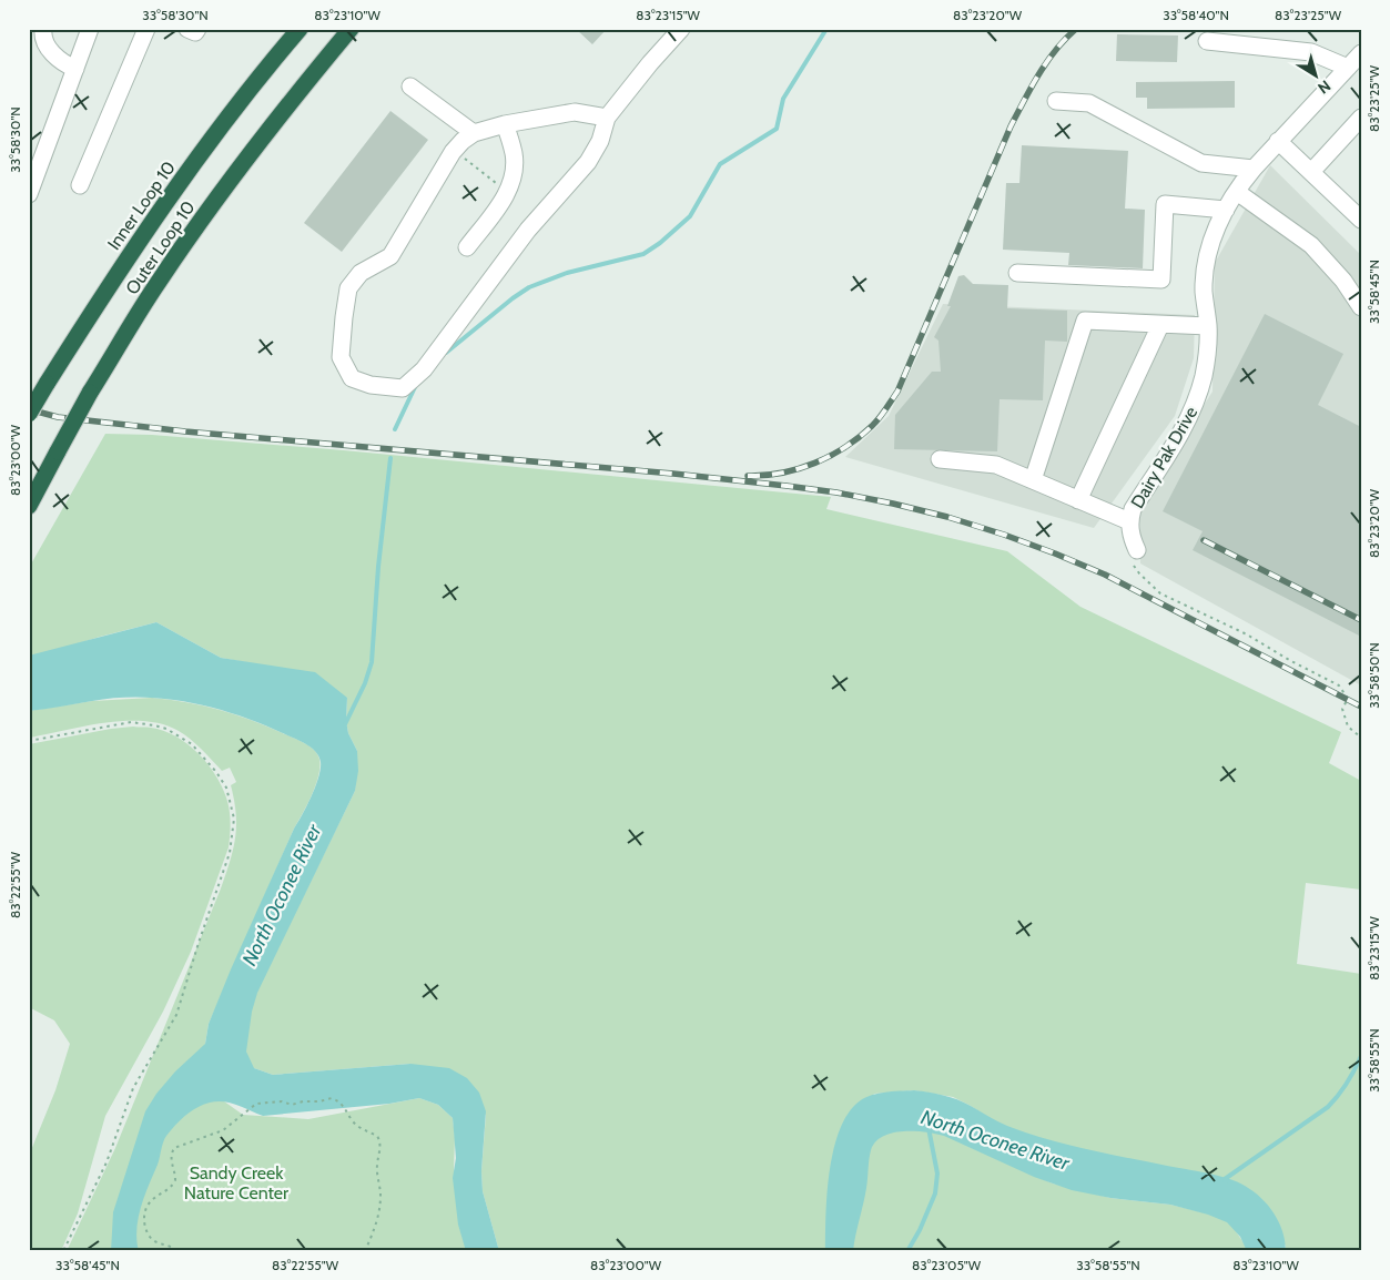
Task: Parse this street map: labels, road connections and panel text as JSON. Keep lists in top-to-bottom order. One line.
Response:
{"streets":{"highway":["Inner Loop 10","Outer Loop 10"],"street":["Dairy Pak Drive"]},"water":["North Oconee River"],"parks":["Sandy Creek Nature Center"],"north":"bottom right","coordinates":["33°58'30\"N","83°23'10\"W","83°23'15\"W","83°23'20\"W","33°58'40\"N","83°23'25\"W","33°58'45\"N","83°23'00\"W","33°58'50\"N","83°22'55\"W","33°58'55\"N","83°23'05\"W"]}
